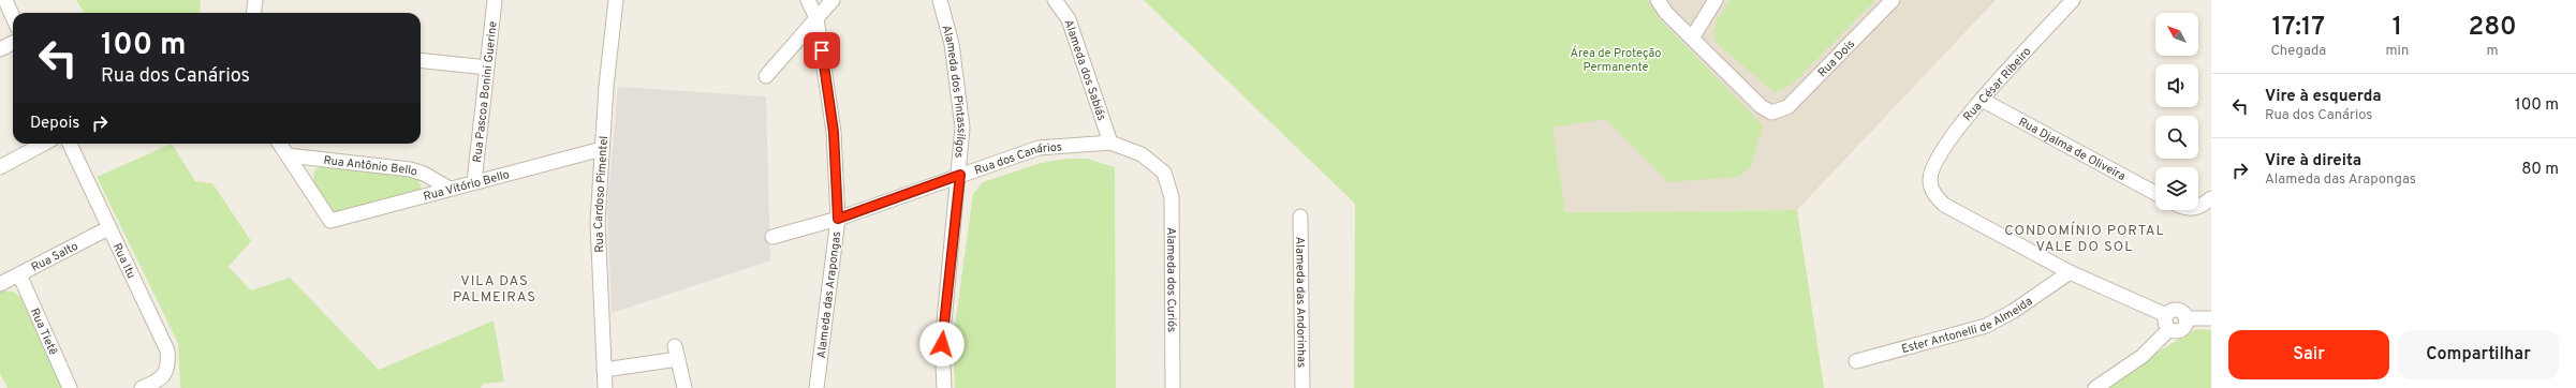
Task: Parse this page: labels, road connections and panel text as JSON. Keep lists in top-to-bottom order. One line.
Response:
{"streets":{"street":["Rua Dois","Alameda dos Sabiás","Rua César Ribeiro","Rua Pascoa Bonini Guerine","Alameda dos Pintassilgos","Rua Djalma de Oliveira","Rua dos Canários","Rua Antônio Bello","Rua Vitório Bello","Rua Cardoso Pimentel","Rua Salto","Rua Itu","Alameda dos Curiós","Alameda das Arapongas","Alameda das Andorinhas","Ester Antonelli de Almeida","Rua Tietê"]},"crossings":[["Alameda dos Sabiás","Rua dos Canários"],["Rua César Ribeiro","Rua Djalma de Oliveira"],["Rua César Ribeiro","Ester Antonelli de Almeida"],["Rua Pascoa Bonini Guerine","Rua Vitório Bello"],["Alameda dos Pintassilgos","Rua dos Canários"],["Rua dos Canários","Alameda dos Curiós"],["Rua dos Canários","Alameda das Arapongas"],["Rua Antônio Bello","Rua Vitório Bello"],["Rua Vitório Bello","Rua Cardoso Pimentel"],["Rua Salto","Rua Itu"],["Rua Salto","Rua Tietê"]],"districts":["CONDOMÍNIO PORTAL VALE DO SOL","VILA DAS PALMEIRAS"],"parks":["Área de Proteção Permanente"],"north":"top left","page":{"eta":["17:17","Chegada","1","min","280","m"],"turn":["100 m","Rua dos Canários"],"list":[{"name":"Vire à esquerda","note":"Rua dos Canários","value":"100 m"},{"name":"Vire à direita","note":"Alameda das Arapongas","value":"80 m"}],"then":"Depois","buttons":["Sair","Compartilhar"]}}
